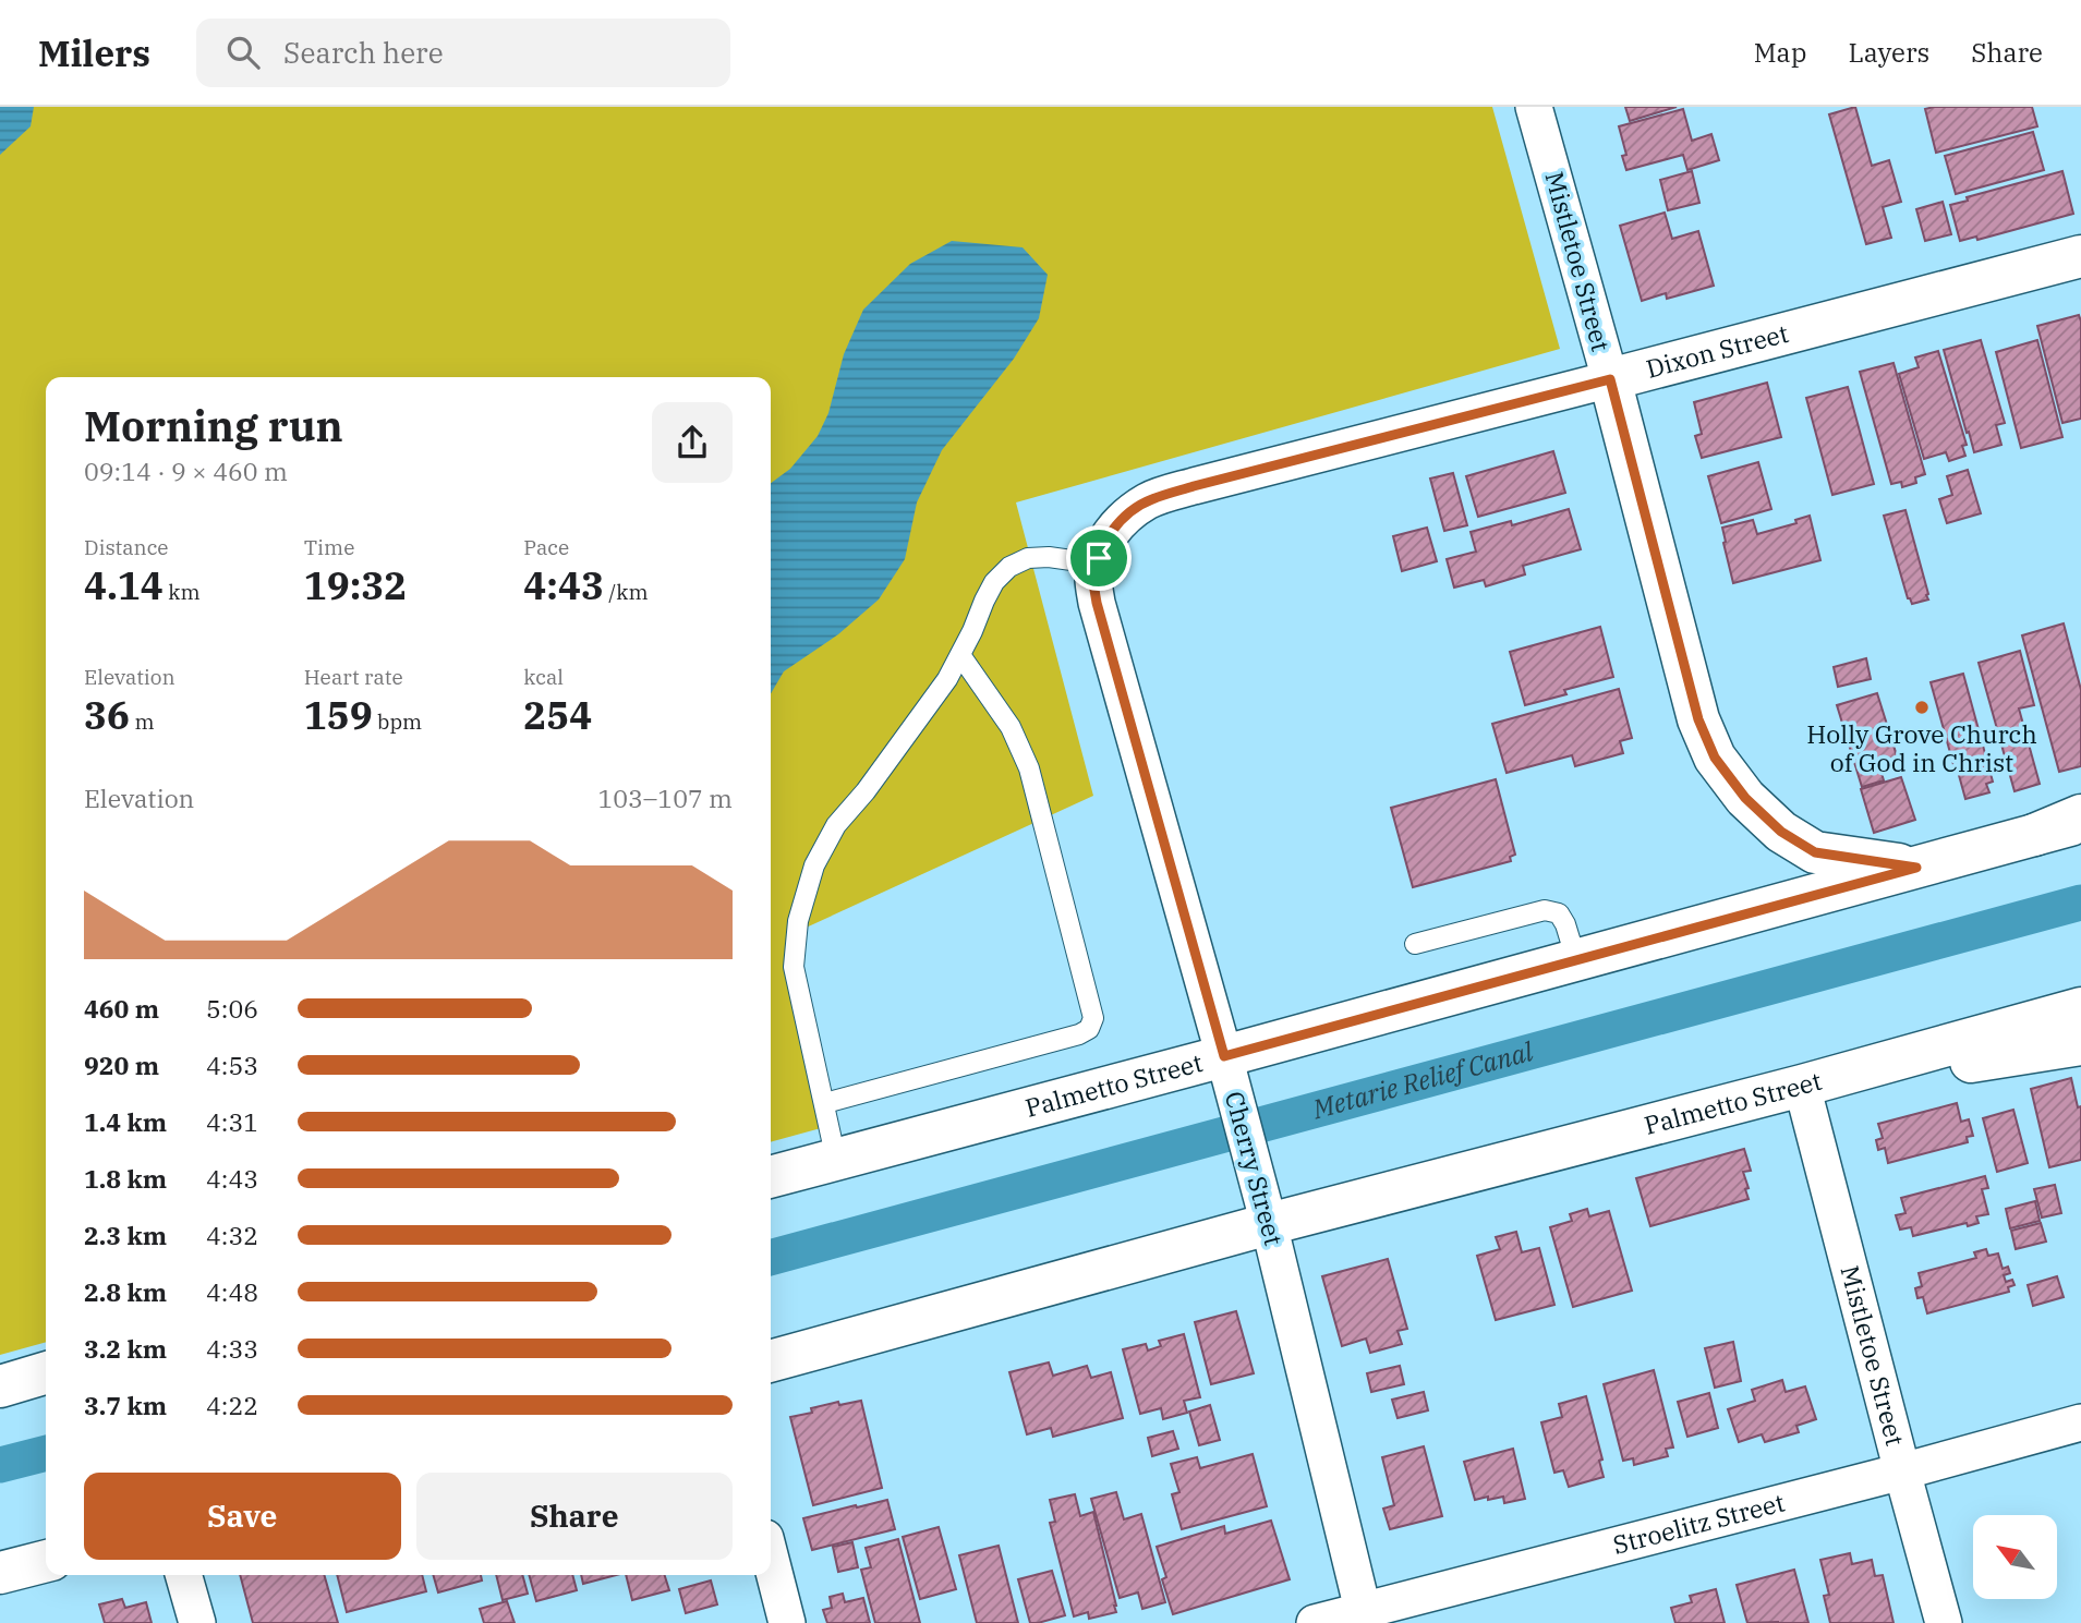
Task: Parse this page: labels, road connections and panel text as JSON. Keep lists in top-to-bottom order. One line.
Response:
{"streets":{"main road":["Mistletoe Street","Dixon Street","Palmetto Street"],"street":["Cherry Street","Stroelitz Street"]},"crossings":[["Mistletoe Street","Dixon Street"],["Mistletoe Street","Palmetto Street"],["Mistletoe Street","Stroelitz Street"],["Dixon Street","Cherry Street"],["Palmetto Street","Cherry Street"],["Cherry Street","Stroelitz Street"]],"water":["Metarie Relief Canal"],"places":["Holly Grove Church of God in Christ"],"north":"top left","page":{"header":"Milers","search":"Search here","nav":["Map","Layers","Share"],"heading":["Morning run","09:14 · 9 × 460 m"],"stats":[["Distance","4.14 km"],["Time","19:32"],["Pace","4:43 /km"],["Elevation","36 m"],["Heart rate","159 bpm"],["kcal","254"]],"chart":["Elevation","103–107 m"],"list":[{"name":"460 m","note":"5:06"},{"name":"920 m","note":"4:53"},{"name":"1.4 km","note":"4:31"},{"name":"1.8 km","note":"4:43"},{"name":"2.3 km","note":"4:32"},{"name":"2.8 km","note":"4:48"},{"name":"3.2 km","note":"4:33"},{"name":"3.7 km","note":"4:22"}],"buttons":["Save","Share"]}}
